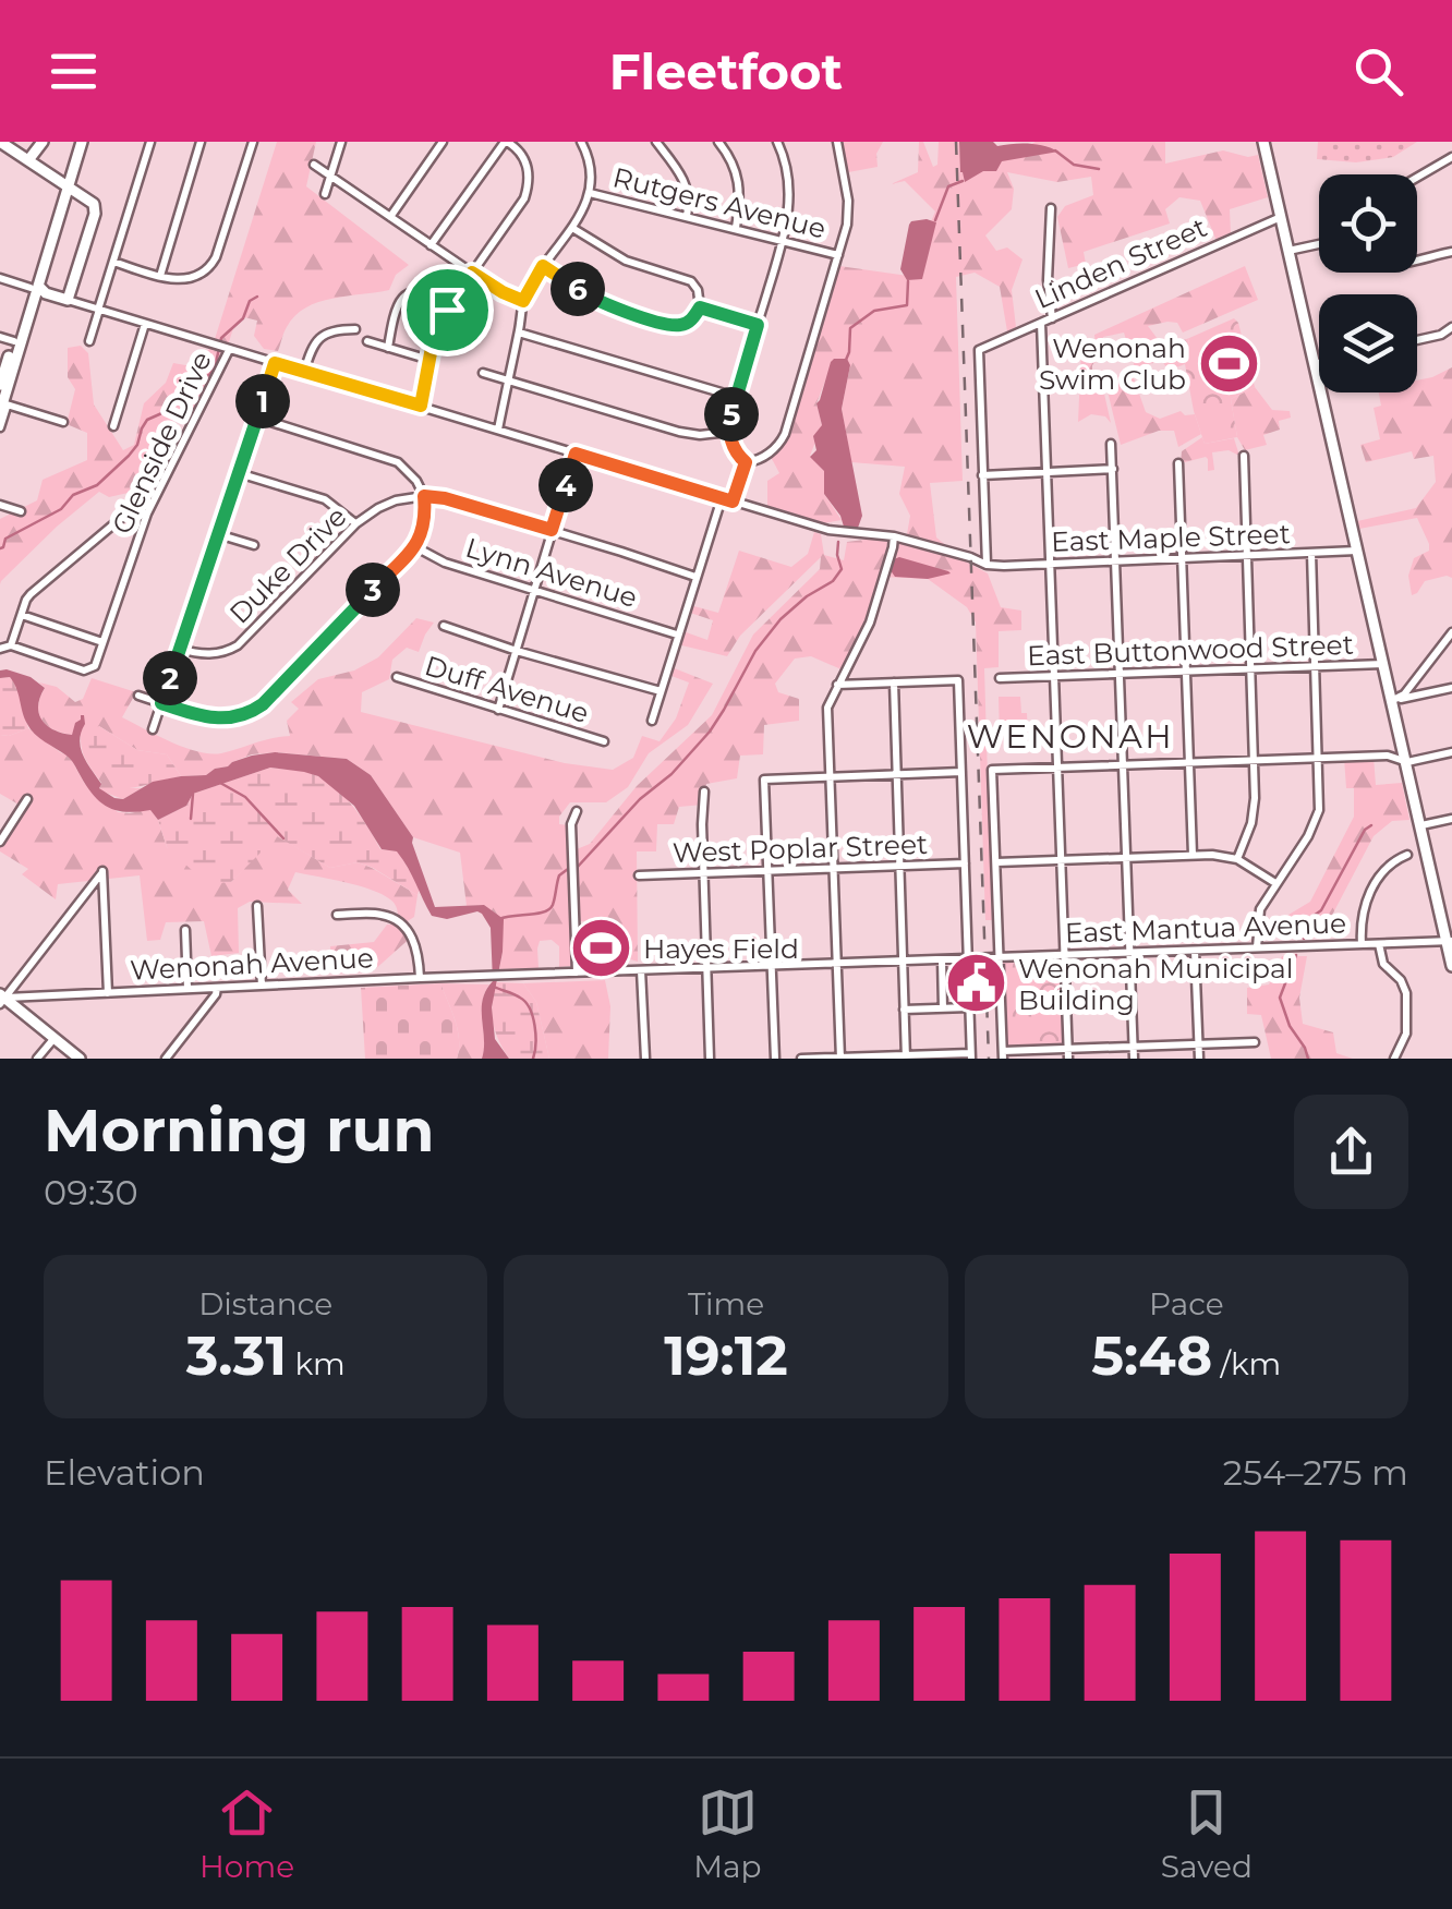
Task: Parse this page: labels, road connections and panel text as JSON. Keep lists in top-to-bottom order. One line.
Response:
{"streets":{"street":["Rutgers Avenue","Linden Street","Glenside Drive","East Maple Street","Duke Drive","Lynn Avenue","East Buttonwood Street","Duff Avenue","West Poplar Street","East Mantua Avenue","Wenonah Avenue"]},"crossings":[["Glenside Drive","East Maple Street"],["East Mantua Avenue","Wenonah Avenue"]],"districts":["WENONAH"],"places":{"sports":["Wenonah Swim Club","Hayes Field"],"public building":["Wenonah Municipal Building"]},"page":{"header":"Fleetfoot","pins":["6","1","5","4","3","2"],"heading":["Morning run","09:30"],"stats":[["Distance","3.31 km"],["Time","19:12"],["Pace","5:48 /km"]],"chart":["Elevation","254–275 m"],"tabs":["Home","Map","Saved"]}}
